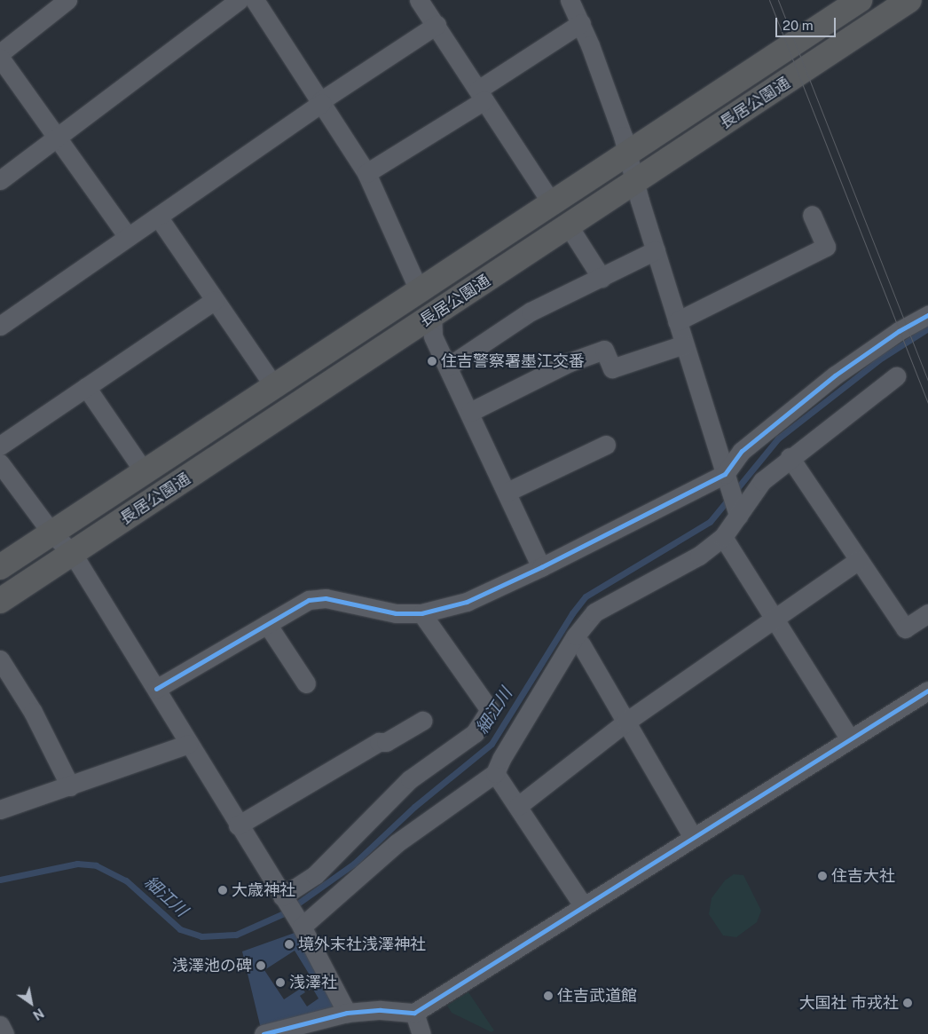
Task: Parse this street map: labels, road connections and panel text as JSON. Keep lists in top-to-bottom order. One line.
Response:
{"streets":{"highway":["長居公園通"]},"water":["細江川"],"places":["住吉警察署墨江交番","住吉大社","大歳神社","境外末社浅澤神社","浅澤池の碑","浅澤社","住吉武道館","大国社 市戎社"],"scale_bar":"20 m","north":"bottom right"}
